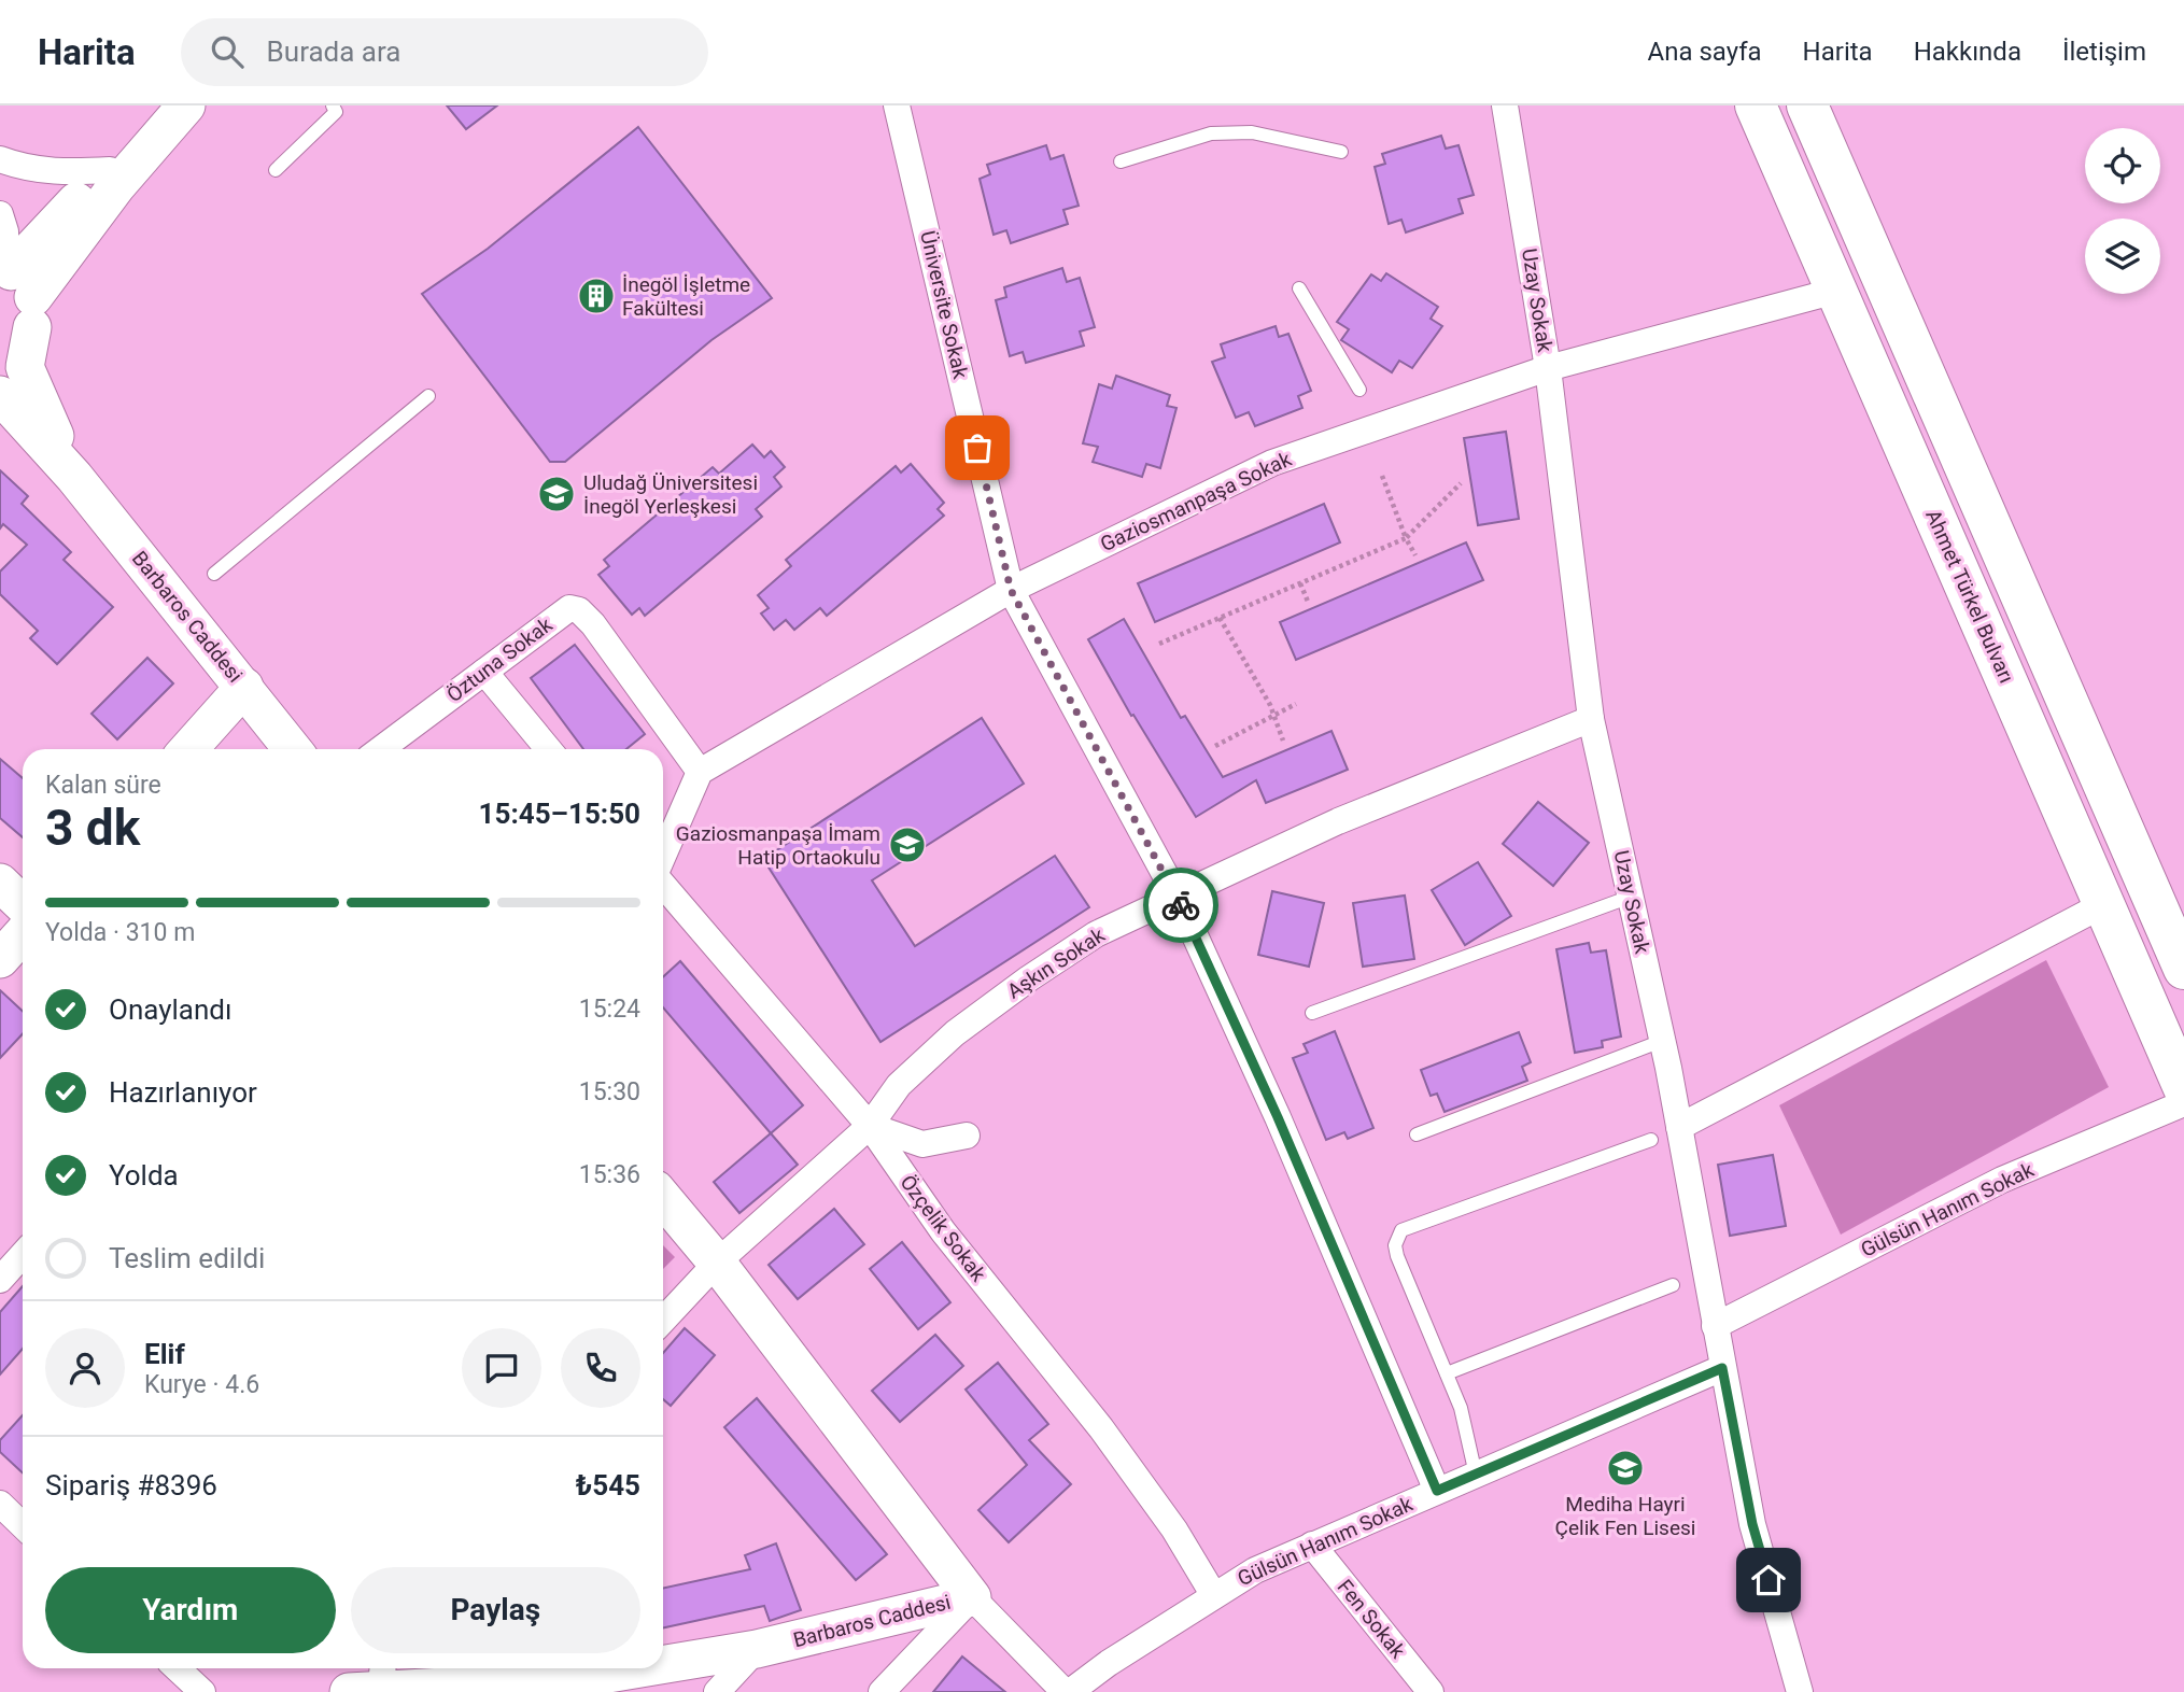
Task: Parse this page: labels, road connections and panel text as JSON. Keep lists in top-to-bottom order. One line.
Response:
{"streets":{"main road":["Ahmet Türkel Bulvarı","Barbaros Caddesi"],"street":["Uzay Sokak","Üniversite Sokak","Gaziosmanpaşa Sokak","Öztuna Sokak","Aşkın Sokak","Gülsün Hanım Sokak","Özçelik Sokak","Fen Sokak"]},"crossings":[["Uzay Sokak","Gaziosmanpaşa Sokak"],["Uzay Sokak","Aşkın Sokak"],["Uzay Sokak","Gülsün Hanım Sokak"],["Üniversite Sokak","Gaziosmanpaşa Sokak"],["Üniversite Sokak","Aşkın Sokak"],["Üniversite Sokak","Gülsün Hanım Sokak"],["Gaziosmanpaşa Sokak","Ahmet Türkel Bulvarı"],["Gaziosmanpaşa Sokak","Öztuna Sokak"],["Barbaros Caddesi","Aşkın Sokak"],["Aşkın Sokak","Özçelik Sokak"],["Gülsün Hanım Sokak","Özçelik Sokak"],["Gülsün Hanım Sokak","Fen Sokak"]],"places":{"building":["İnegöl İşletme Fakültesi"],"school or university":["Uludağ Üniversitesi İnegöl Yerleşkesi","Gaziosmanpaşa İmam Hatip Ortaokulu","Mediha Hayri Çelik Fen Lisesi"]},"page":{"header":"Harita","search":"Burada ara","nav":["Ana sayfa","Harita","Hakkında","İletişim"],"heading":["3 dk","Kalan süre","15:45–15:50"],"panel":["Elif","Kurye · 4.6","Sipariş #8396","₺545"],"bar":"Yolda · 310 m","list":[["Onaylandı","15:24"],["Hazırlanıyor","15:30"],["Yolda","15:36"],"Teslim edildi"],"buttons":["Yardım","Paylaş"]}}
